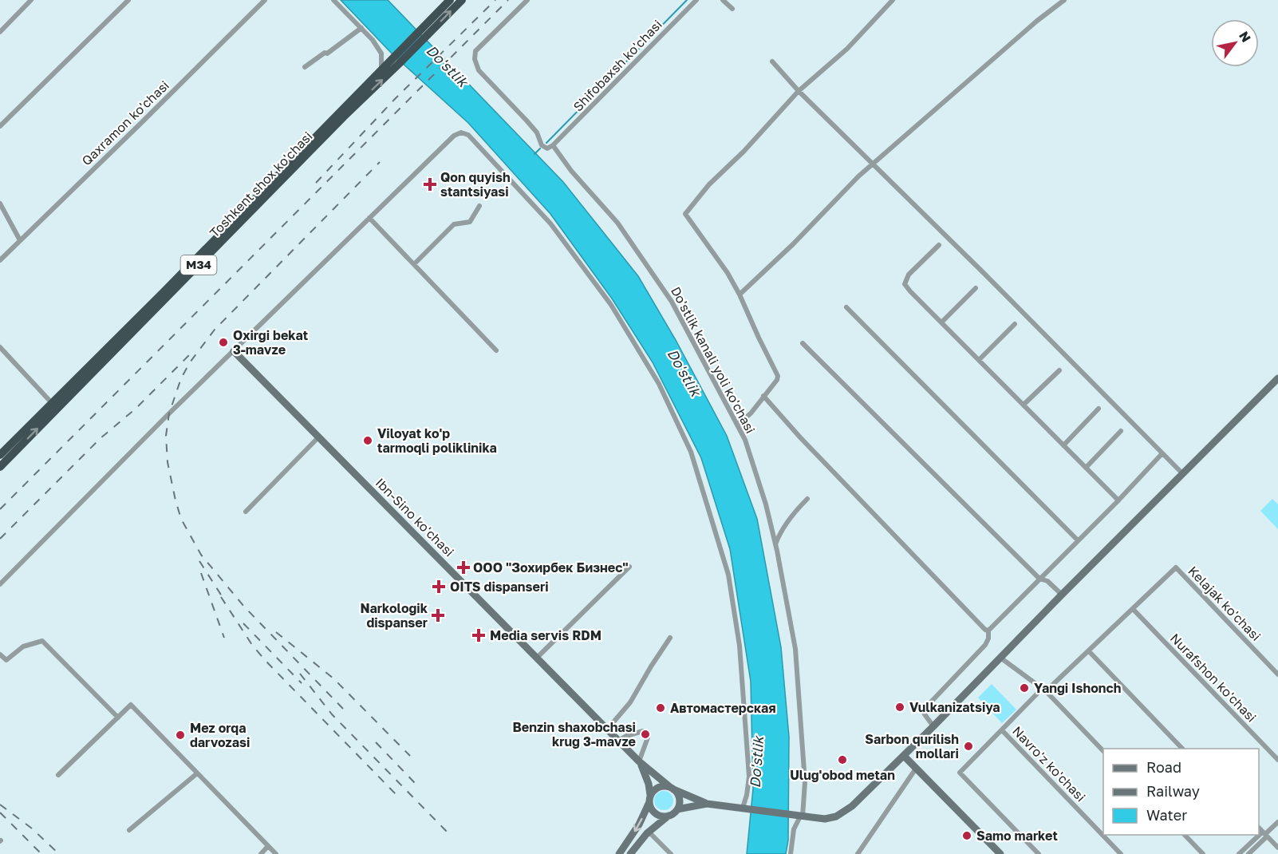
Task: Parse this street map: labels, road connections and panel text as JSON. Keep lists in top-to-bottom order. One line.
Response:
{"streets":{"highway":["Toshkent shox ko'chasi","M34"],"main road":["Ibn-Sino ko'chasi"],"street":["Shifobaxsh ko'chasi","Qaxramon ko'chasi","Do'stlik kanali yoli ko'chasi","Kelajak ko'chasi","Nurafshon ko'chasi","Navro'z ko'chasi"]},"crossings":[["Shifobaxsh ko'chasi","Do'stlik kanali yoli ko'chasi"],["Kelajak ko'chasi","Nurafshon ko'chasi"]],"water":["Do'stlik"],"places":{"health":["Qon quyish stantsiyasi","ООО \"Зохирбек Бизнес\"","OITS dispanseri","Narkologik dispanser","Media servis RDM"],"other":["Oxirgi bekat 3-mavze","Viloyat ko'p tarmoqli poliklinika","Yangi Ishonch","Vulkanizatsiya","Автомастерская","Benzin shaxobchasi krug 3-mavze","Mez orqa darvozasi","Sarbon qurilish mollari","Ulug'obod metan","Samo market"]},"legend":["Road","Railway","Water"],"north":"top right"}
